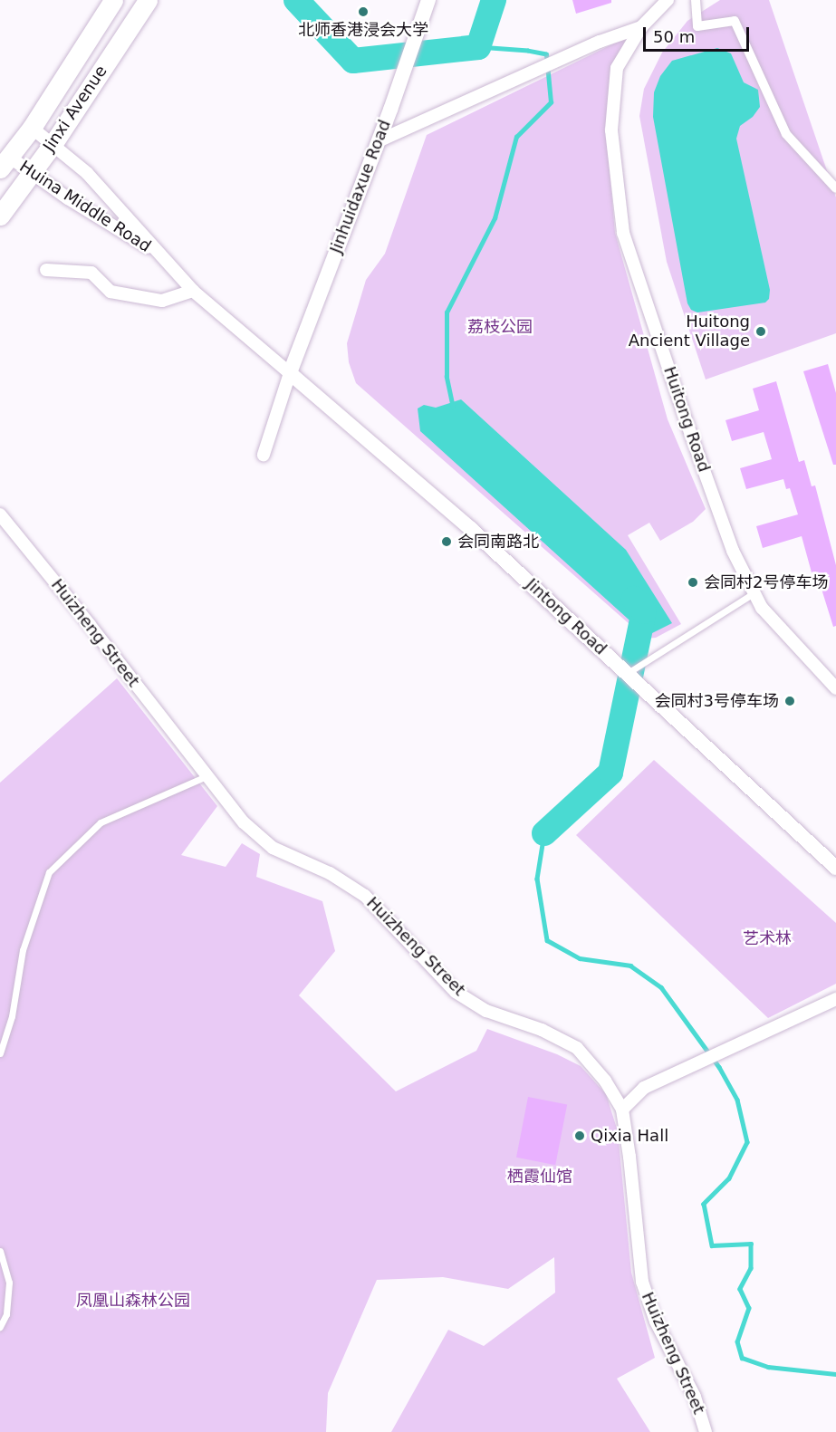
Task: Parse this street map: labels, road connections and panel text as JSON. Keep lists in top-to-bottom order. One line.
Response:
{"streets":{"main road":["Jinxi Avenue"],"street":["Jinhuidaxue Road","Huina Middle Road","Huitong Road","Jintong Road","Huizheng Street"]},"crossings":[["Jinxi Avenue","Huina Middle Road"],["Jinhuidaxue Road","Huina Middle Road"],["Jinhuidaxue Road","Huitong Road"],["Jinhuidaxue Road","Jintong Road"],["Huina Middle Road","Jintong Road"]],"parks":["荔枝公园","艺术林","栖霞仙馆","凤凰山森林公园"],"places":["北师香港浸会大学","Huitong Ancient Village","会同南路北","会同村2号停车场","会同村3号停车场","Qixia Hall"],"scale_bar":"50 m"}
